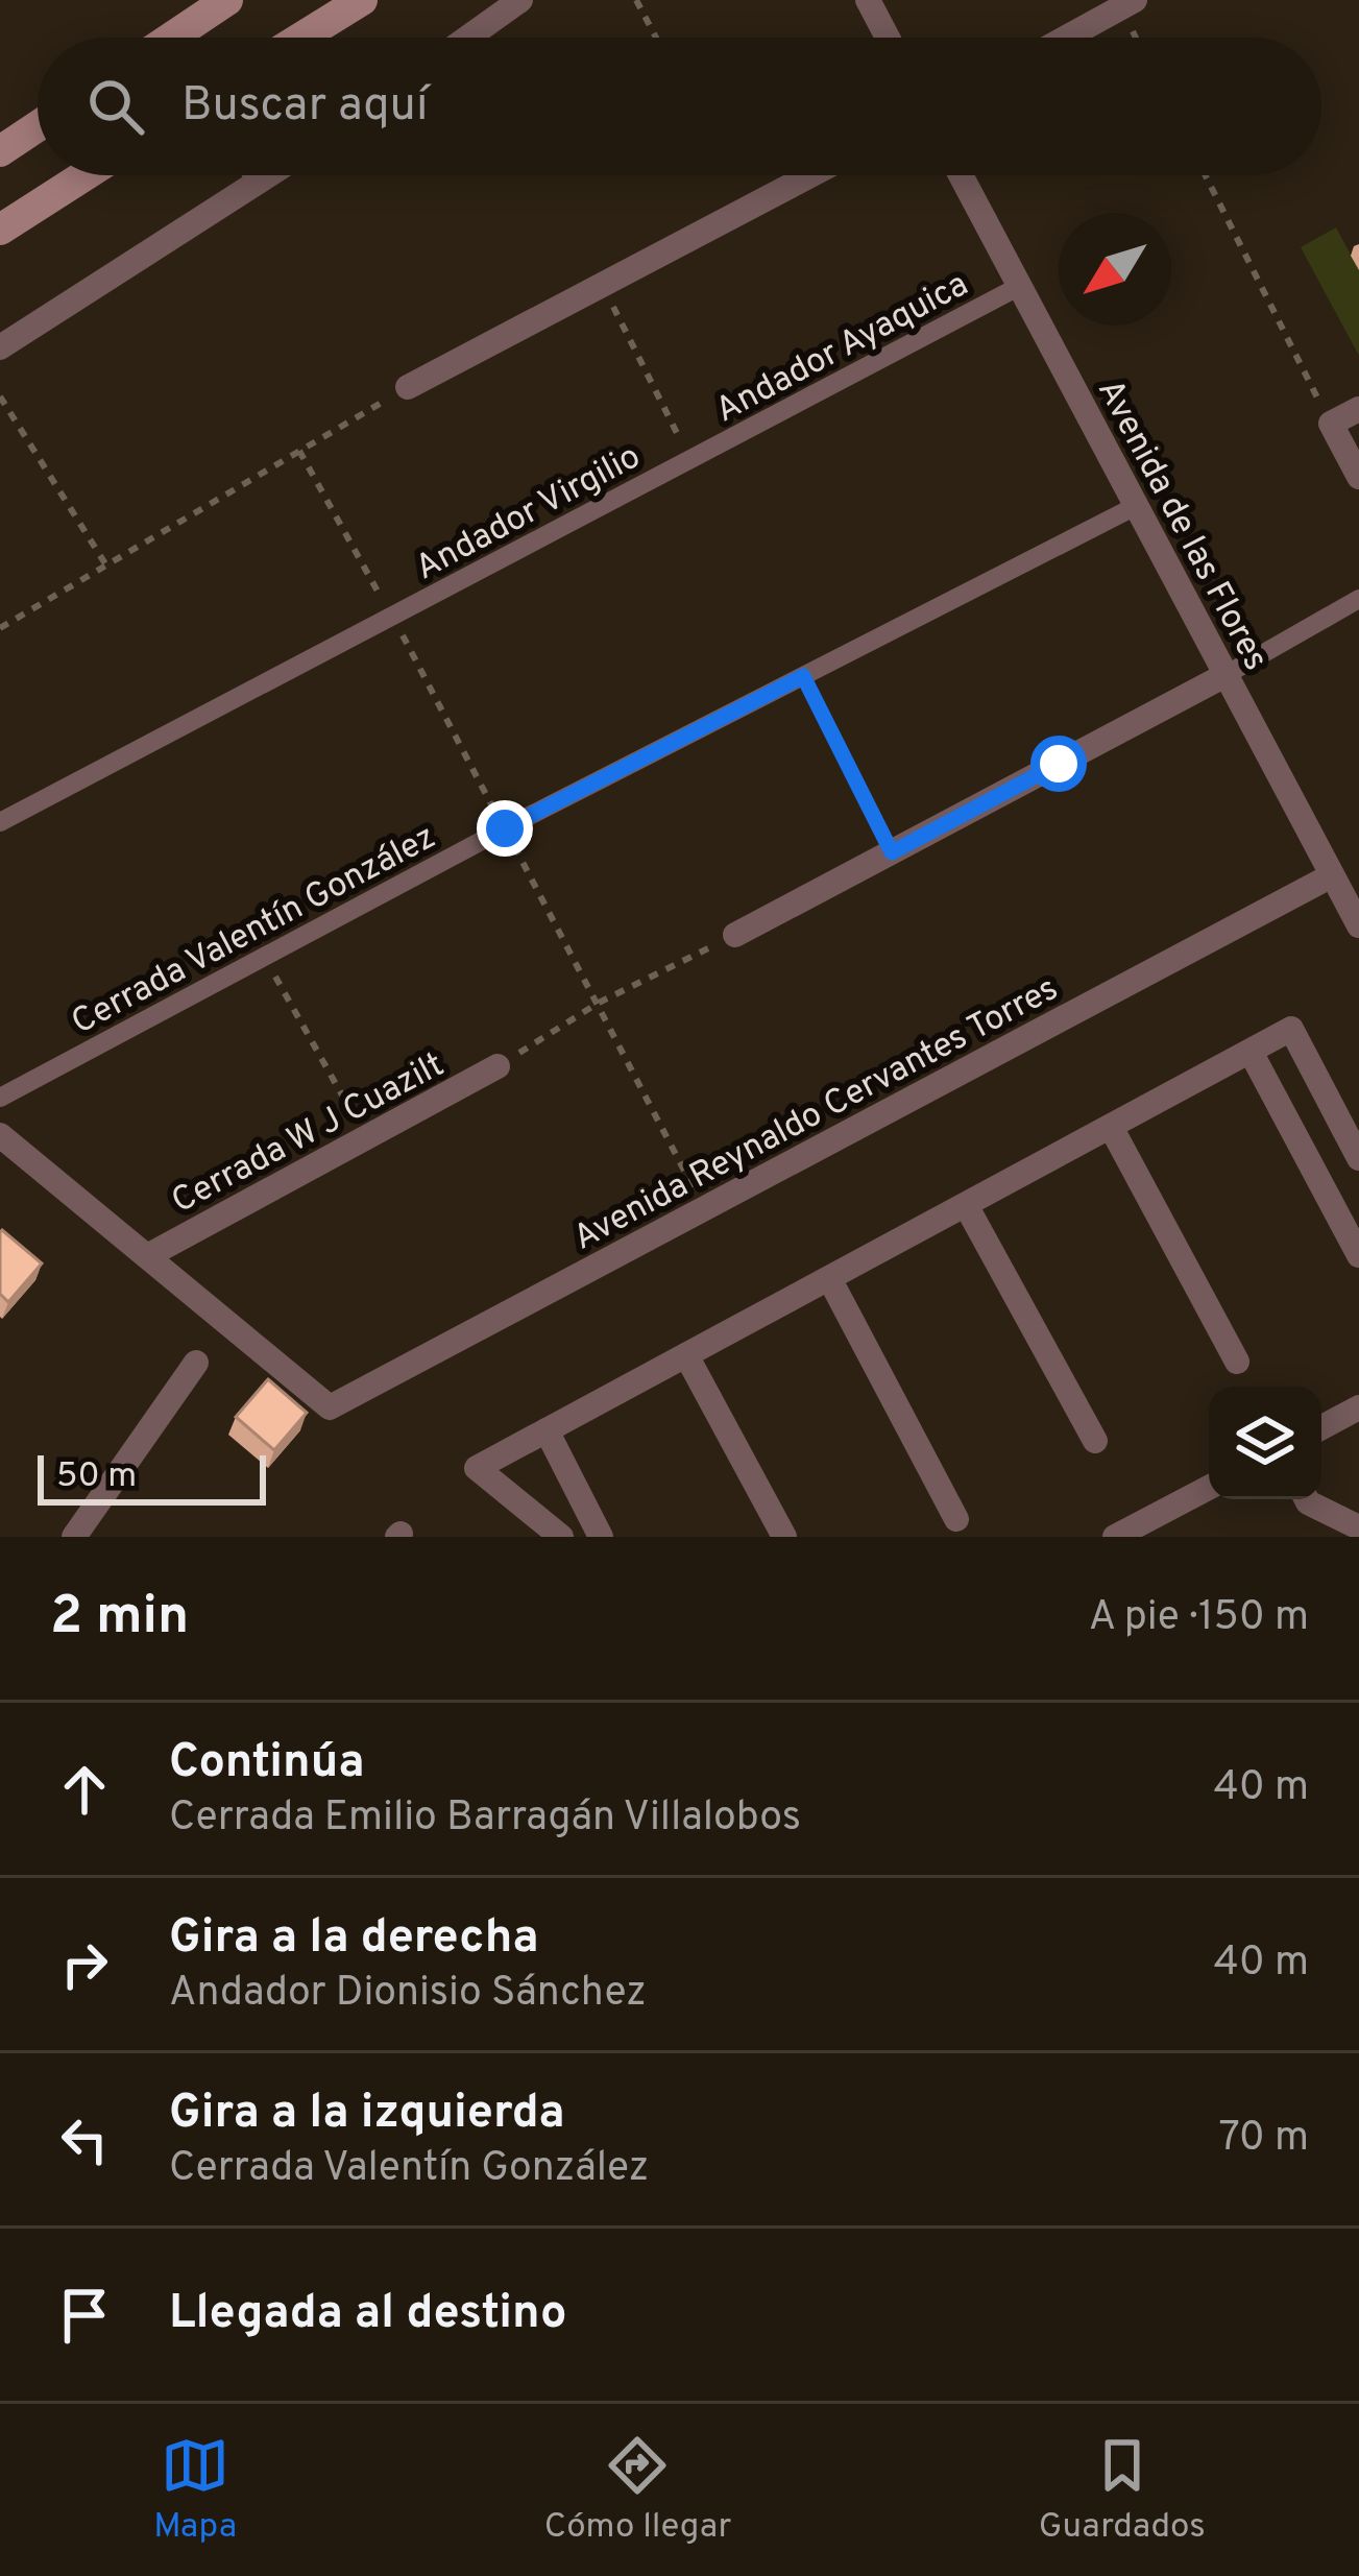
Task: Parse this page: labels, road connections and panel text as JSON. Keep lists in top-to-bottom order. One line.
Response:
{"streets":{"street":["Andador Ayaquica","Andador Virgilio","Avenida de las Flores","Cerrada Valentín González","Avenida Reynaldo Cervantes Torres","Cerrada W J Cuazilt"]},"crossings":[["Andador Ayaquica","Andador Virgilio"],["Andador Ayaquica","Avenida de las Flores"],["Avenida de las Flores","Cerrada Valentín González"],["Avenida de las Flores","Avenida Reynaldo Cervantes Torres"],["Avenida Reynaldo Cervantes Torres","Cerrada W J Cuazilt"]],"scale_bar":"50 m","north":"bottom left","page":{"search":"Buscar aquí","scale":"50 m","heading":["2 min","A pie · 150 m"],"list":[["Continúa","Cerrada Emilio Barragán Villalobos","40 m"],["Gira a la derecha","Andador Dionisio Sánchez","40 m"],["Gira a la izquierda","Cerrada Valentín González","70 m"],"Llegada al destino"],"nav":["Mapa","Cómo llegar","Guardados"]}}
